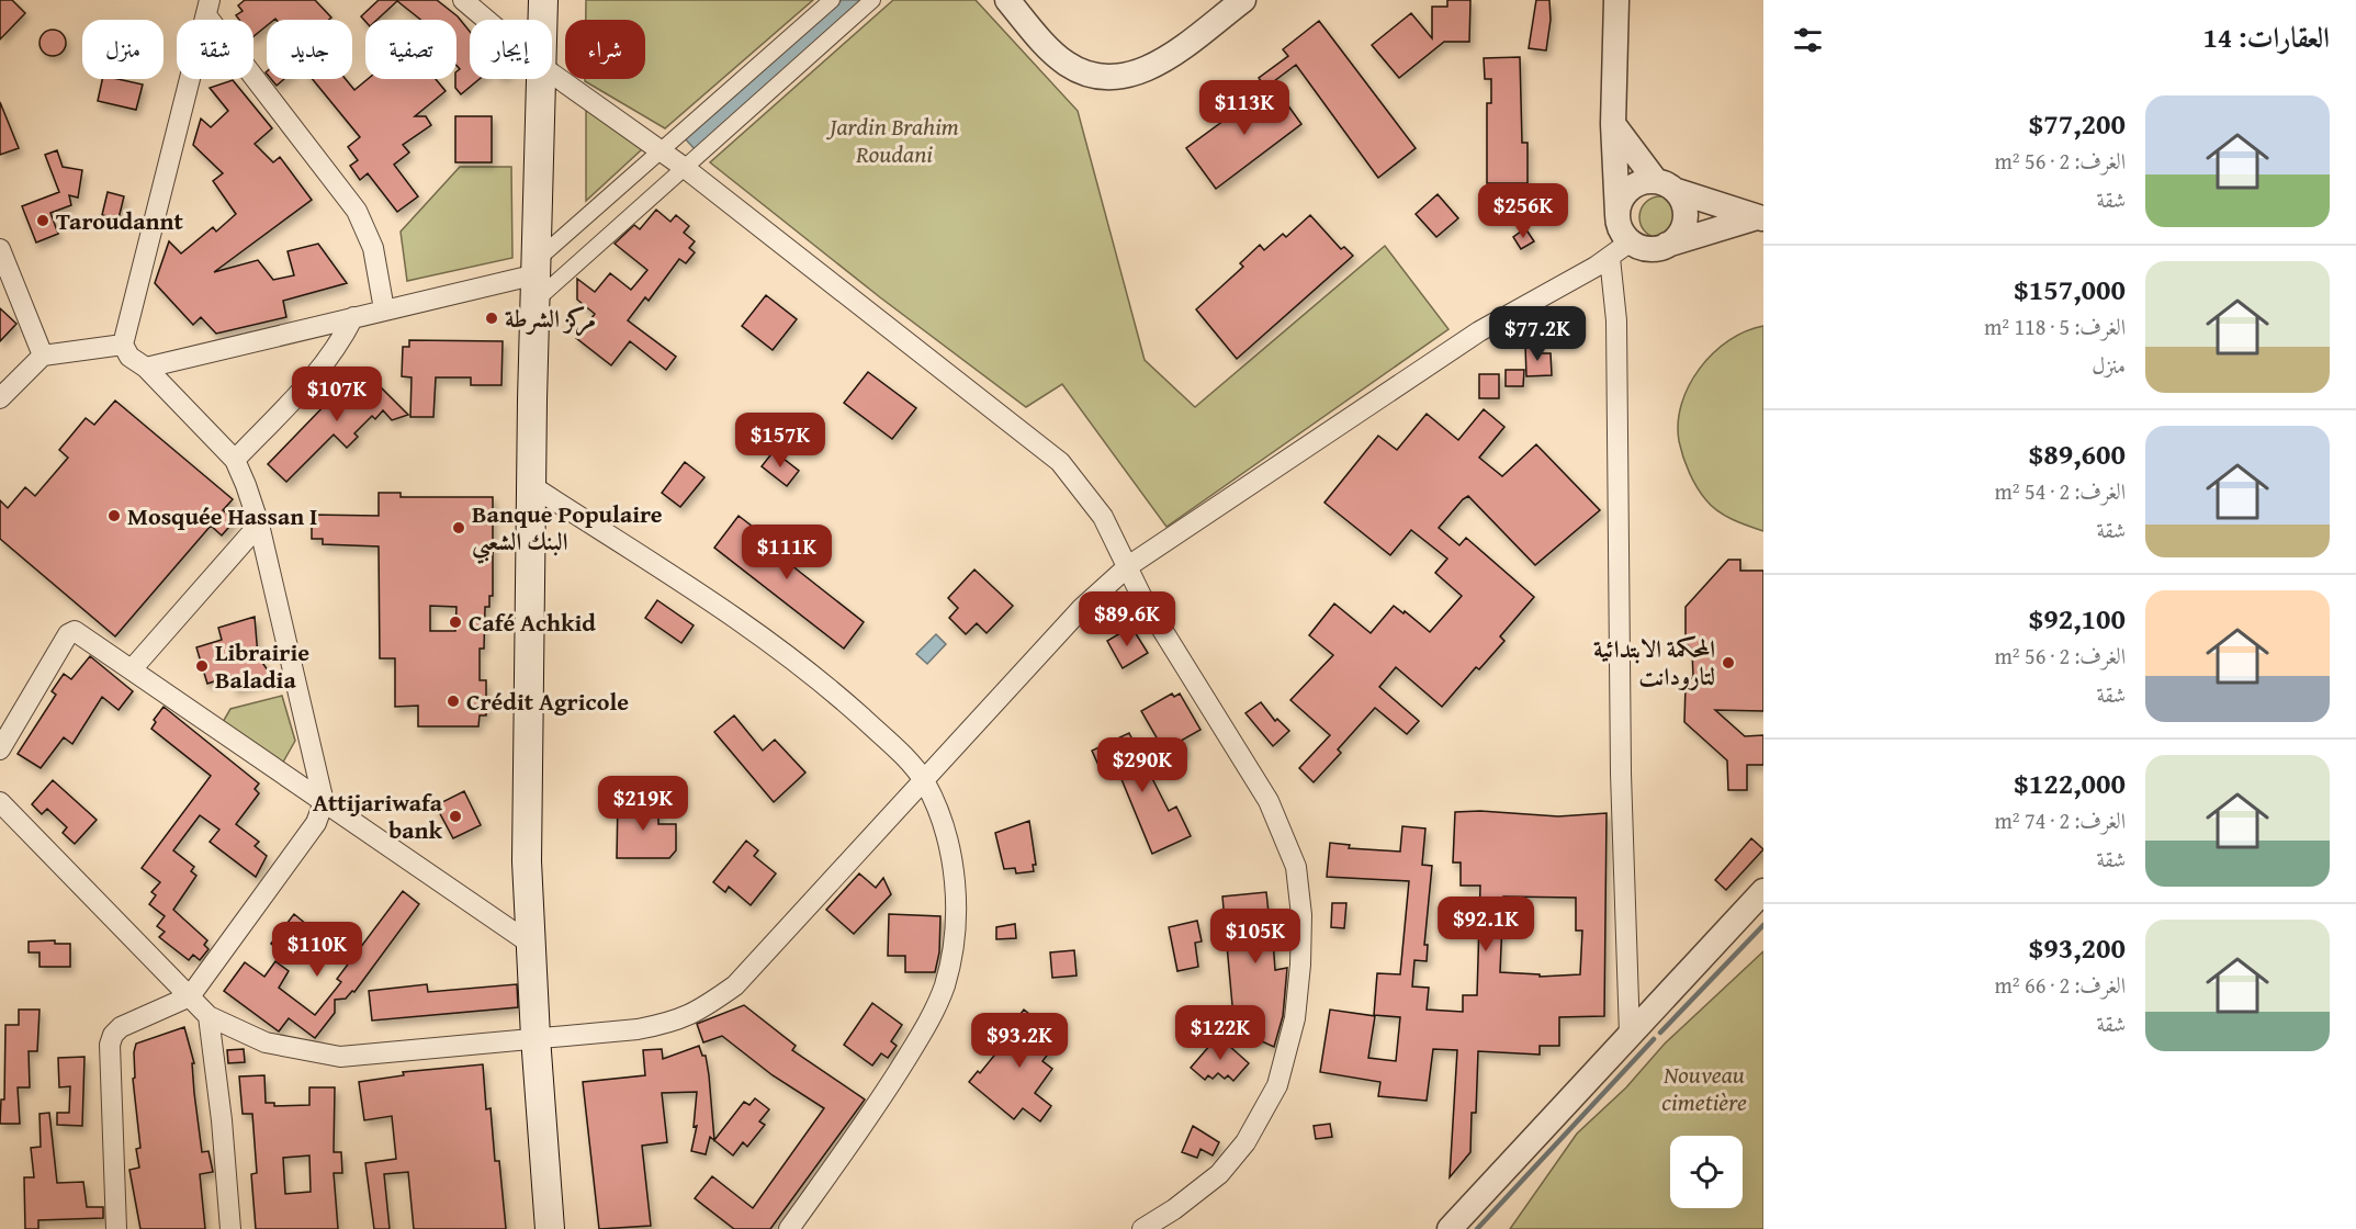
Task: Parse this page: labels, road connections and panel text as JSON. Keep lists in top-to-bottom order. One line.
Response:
{"parks":["Jardin Brahim Roudani","Nouveau cimetière"],"places":["Taroudannt","مركز الشرطة","Mosquée Hassan I","Banque Populaire البنك الشعبي","Café Achkid","المحكمة الابتدائية لتارودانت","Librairie Baladia","Crédit Agricole","Attijariwafa bank"],"page":{"heading":"العقارات: 14","chip":["شراء","إيجار","تصفية","جديد","شقة","منزل"],"list":[{"name":"$77,200","note":"الغرف: 2 · 56 m² · شقة"},{"name":"$157,000","note":"الغرف: 5 · 118 m² · منزل"},{"name":"$89,600","note":"الغرف: 2 · 54 m² · شقة"},{"name":"$92,100","note":"الغرف: 2 · 56 m² · شقة"},{"name":"$122,000","note":"الغرف: 2 · 74 m² · شقة"},{"name":"$93,200","note":"الغرف: 2 · 66 m² · شقة"}],"price":["$113K","$256K","$77.2K","$107K","$157K","$111K","$89.6K","$290K","$219K","$92.1K","$105K","$110K","$122K","$93.2K"]}}
